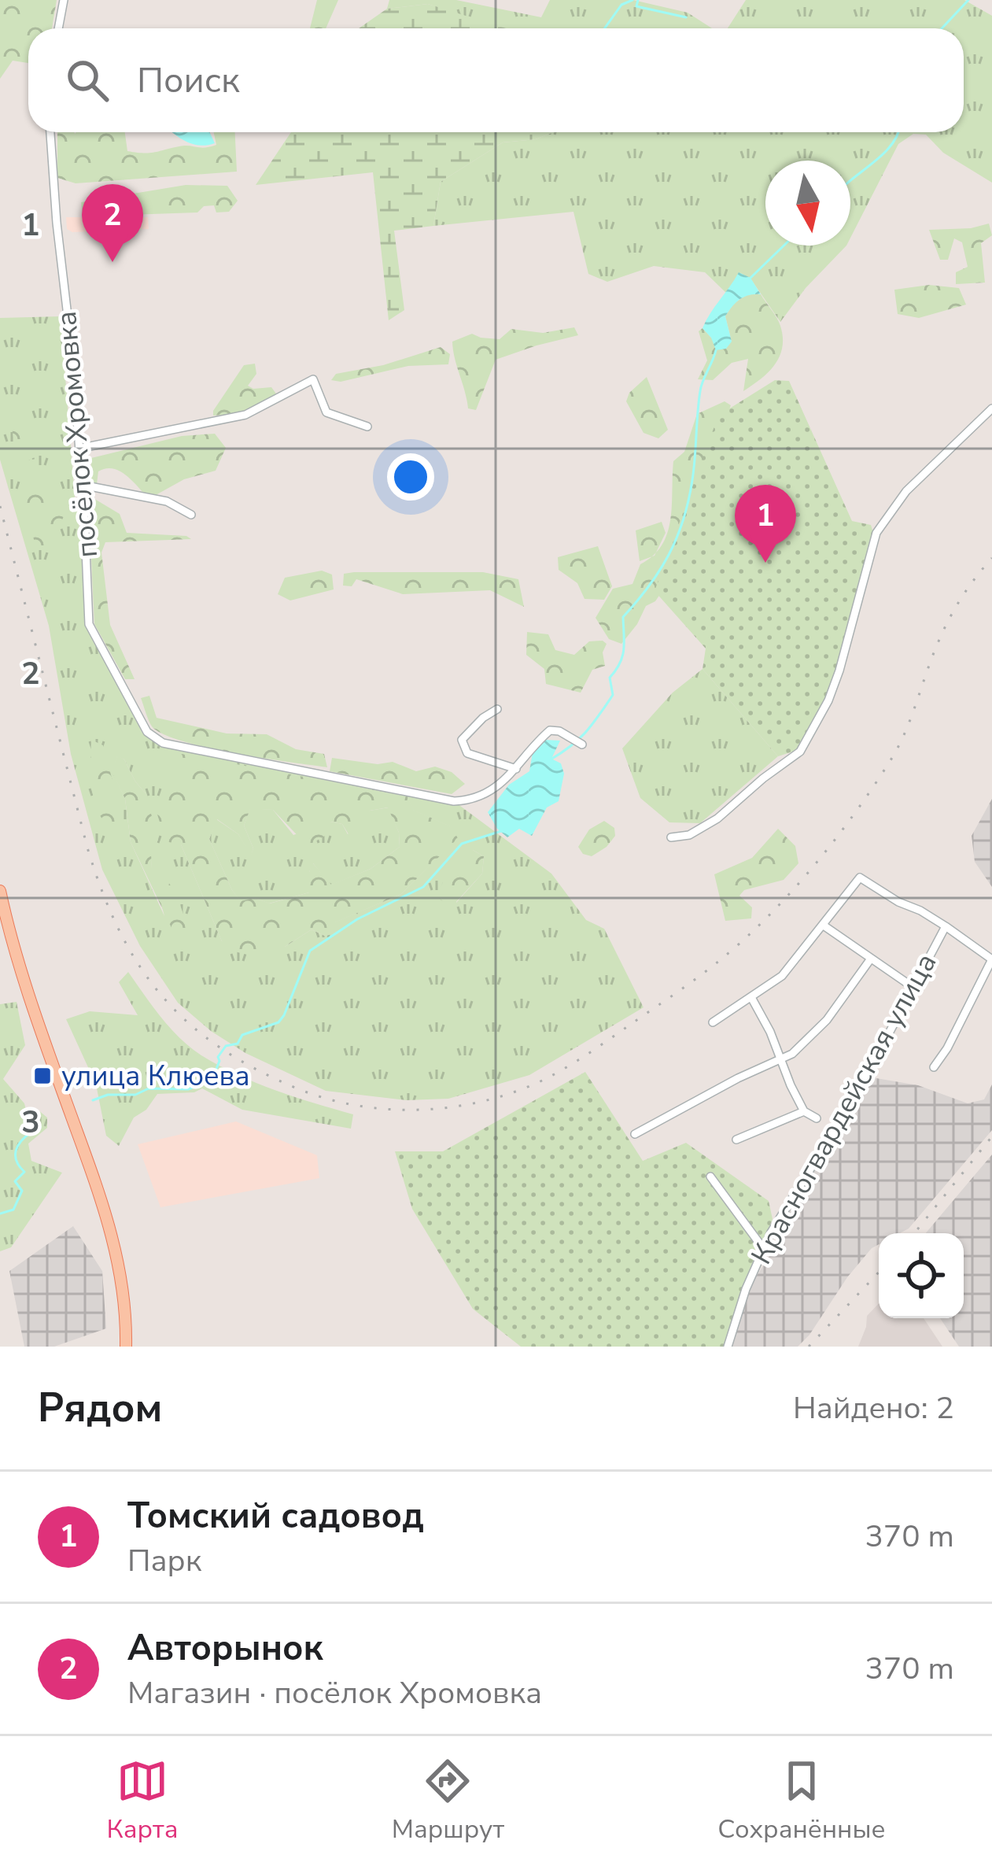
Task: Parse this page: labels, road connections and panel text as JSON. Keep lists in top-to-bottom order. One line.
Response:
{"streets":{"street":["посёлок Хромовка","Красногвардейская улица"]},"places":{"transit":["улица Клюева"]},"north":"bottom","page":{"search":"Поиск","pins":["2","1"],"heading":["Рядом","Найдено: 2"],"list":[{"mark":"1","name":"Томский садовод","note":"Парк","value":"370 m"},{"mark":"2","name":"Авторынок","note":"Магазин · посёлок Хромовка","value":"370 m"}],"nav":["Карта","Маршрут","Сохранённые"]},"grid":{"rows":["1","2","3"]}}
